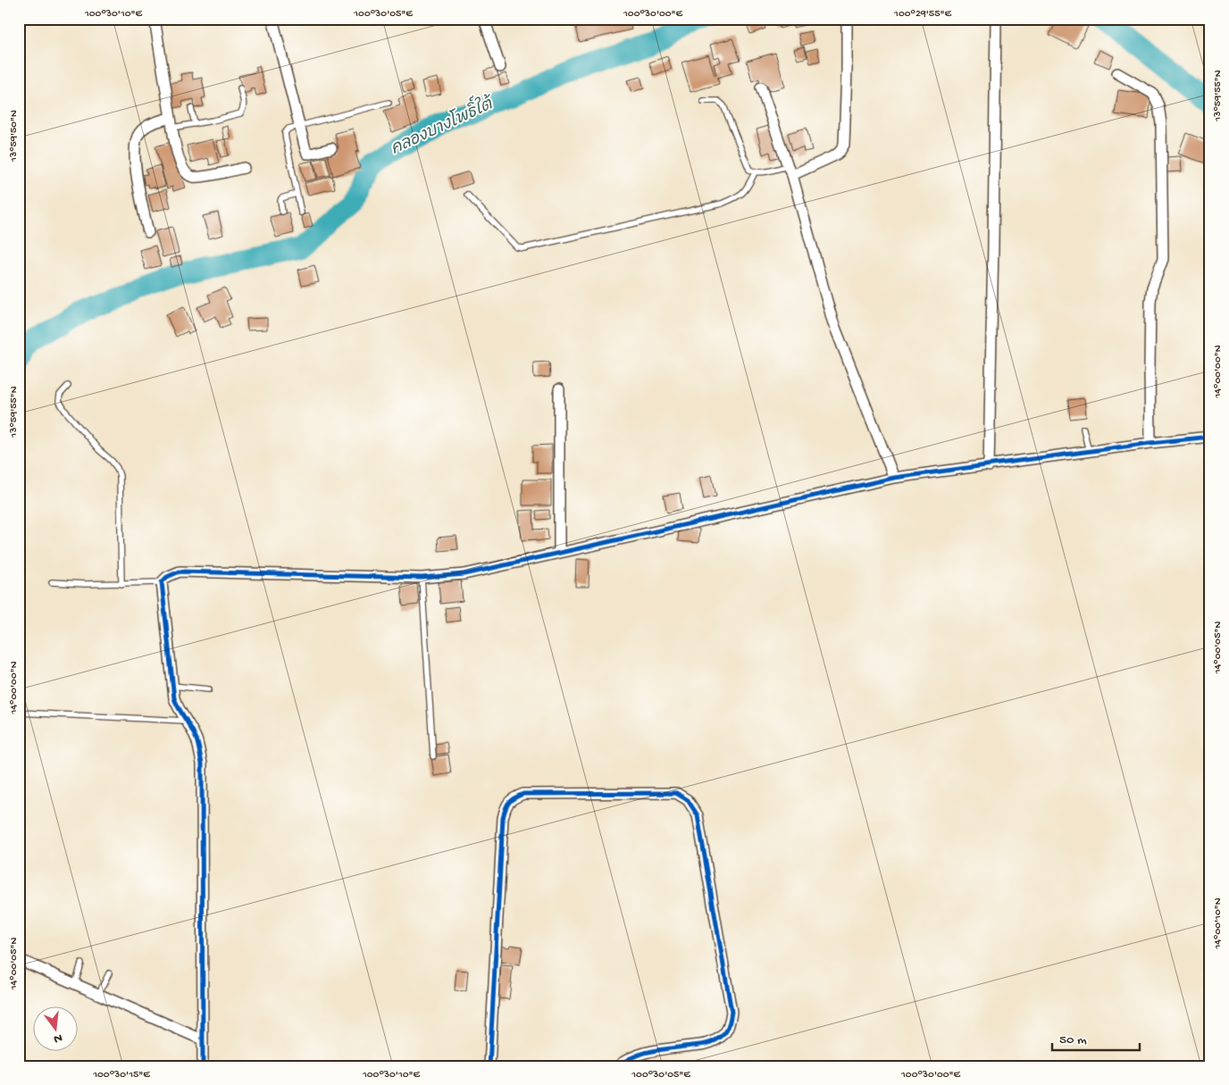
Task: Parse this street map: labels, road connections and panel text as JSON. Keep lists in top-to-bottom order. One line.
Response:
{"water":["คลองบางโพธิ์ใต้"],"scale_bar":"50 m","north":"bottom","coordinates":["100°30'10\"E","100°30'05\"E","100°30'00\"E","100°29'55\"E","13°59'55\"N","13°59'50\"N","14°00'00\"N","14°00'05\"N","14°00'10\"N","100°30'15\"E"]}
